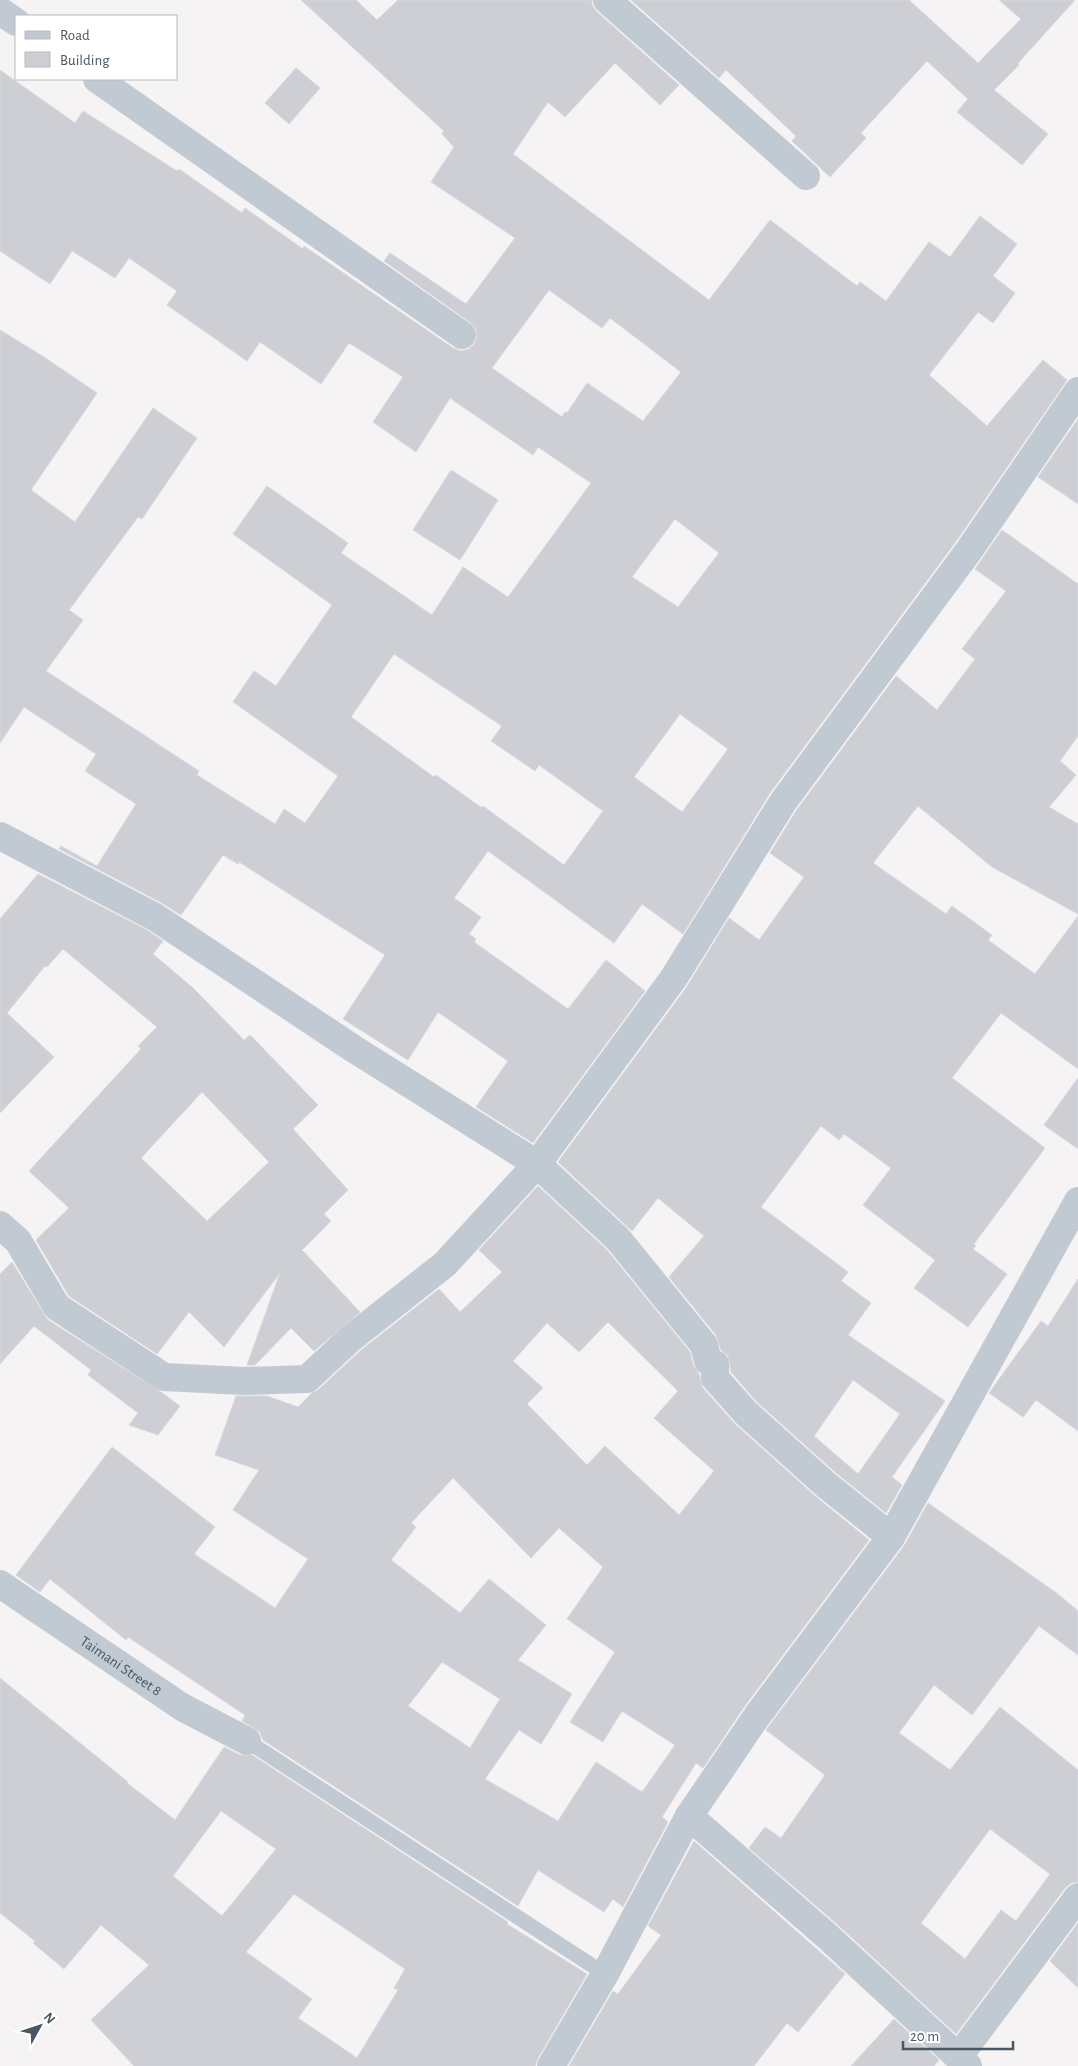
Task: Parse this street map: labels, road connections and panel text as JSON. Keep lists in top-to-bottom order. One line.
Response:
{"streets":{"street":["Taimani Street 8"]},"legend":["Road","Building"],"scale_bar":"20 m","north":"top right"}
